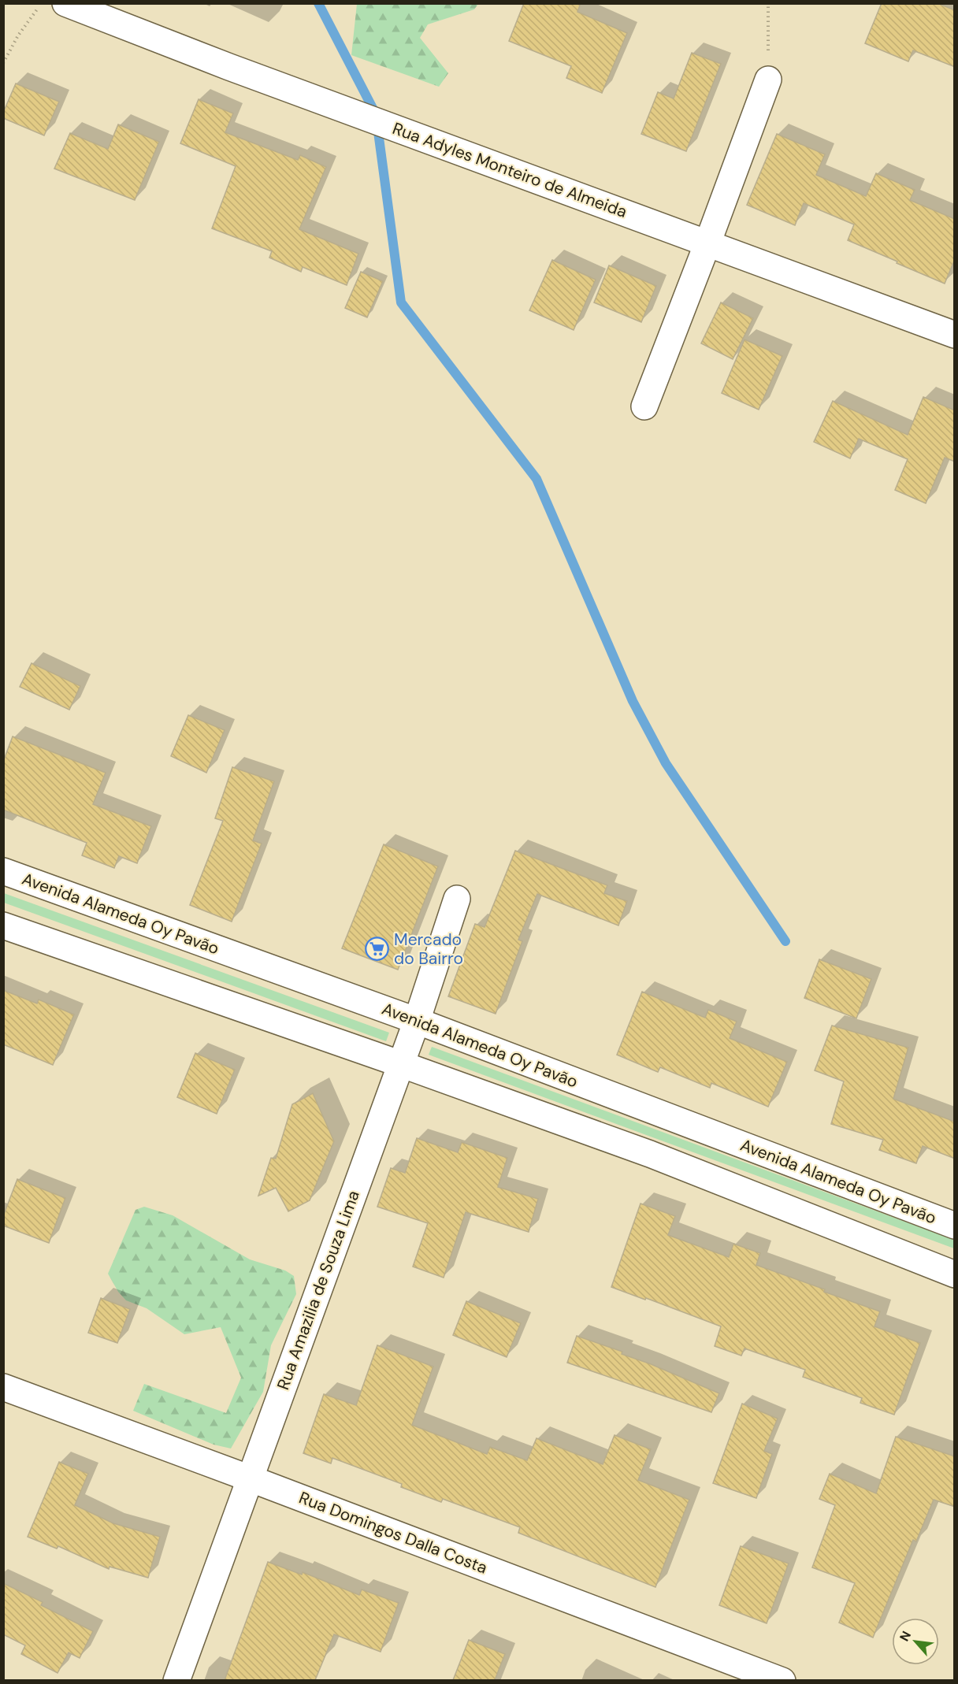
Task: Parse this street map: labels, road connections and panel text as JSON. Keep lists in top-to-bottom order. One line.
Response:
{"streets":{"street":["Rua Adyles Monteiro de Almeida","Avenida Alameda Oy Pavão","Rua Amazilia de Souza Lima","Rua Domingos Dalla Costa"]},"crossings":[["Avenida Alameda Oy Pavão","Rua Amazilia de Souza Lima"],["Rua Amazilia de Souza Lima","Rua Domingos Dalla Costa"]],"places":{"supermarket":["Mercado do Bairro"]},"north":"top left"}
